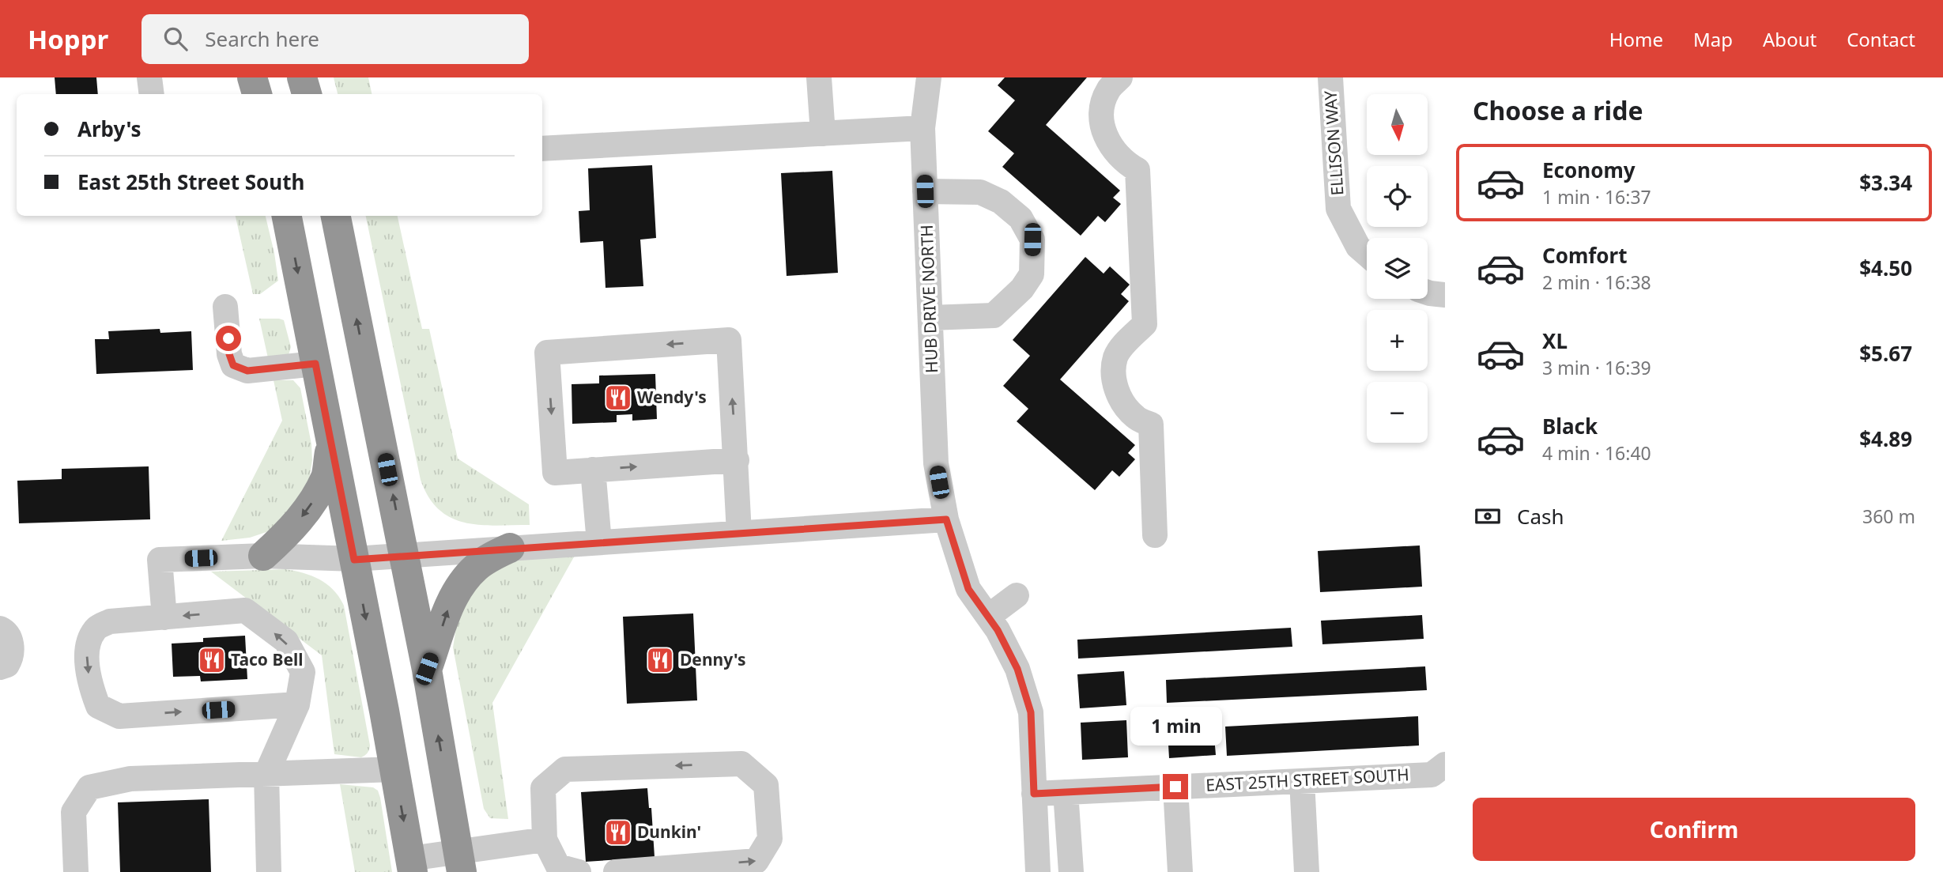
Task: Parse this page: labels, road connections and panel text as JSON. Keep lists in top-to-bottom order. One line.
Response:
{"streets":{"street":["ELLISON WAY","HUB DRIVE NORTH","EAST 25TH STREET SOUTH"]},"crossings":[["HUB DRIVE NORTH","EAST 25TH STREET SOUTH"]],"places":{"restaurant":["Wendy's","Taco Bell","Denny's","Dunkin'"]},"north":"bottom","page":{"header":"Hoppr","search":"Search here","nav":["Home","Map","About","Contact"],"heading":"Choose a ride","map_buttons":["+","−"],"banner":["Arby's","East 25th Street South"],"list":[{"name":"Economy","note":"1 min · 16:37","value":"$3.34"},{"name":"Comfort","note":"2 min · 16:38","value":"$4.50"},{"name":"XL","note":"3 min · 16:39","value":"$5.67"},{"name":"Black","note":"4 min · 16:40","value":"$4.89"}],"pay":["Cash","360 m"],"bubble":"1 min","buttons":"Confirm"}}
